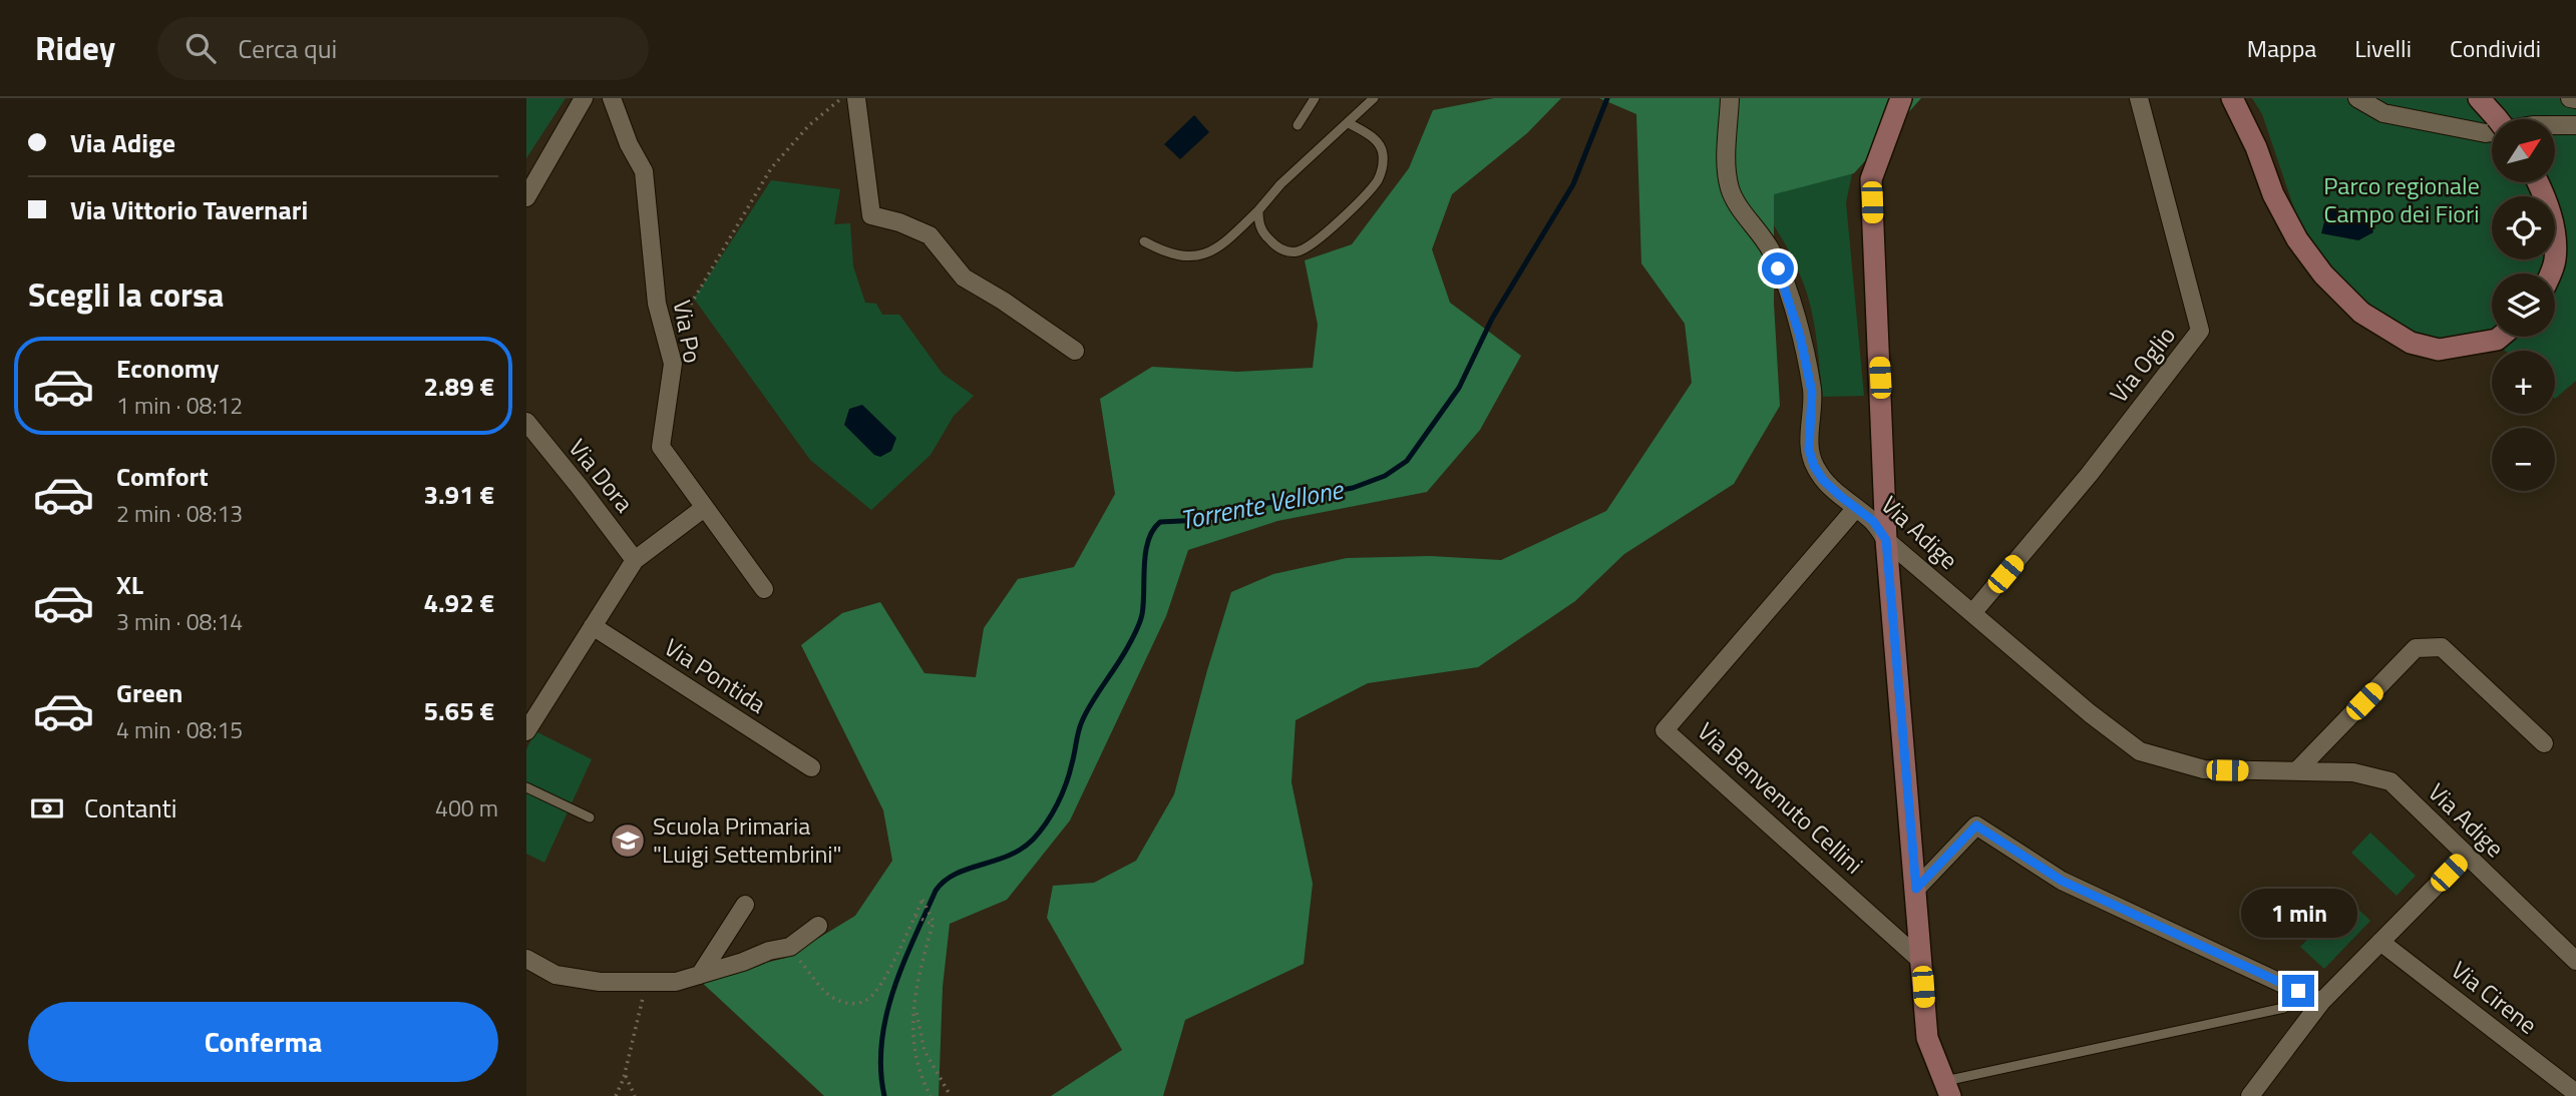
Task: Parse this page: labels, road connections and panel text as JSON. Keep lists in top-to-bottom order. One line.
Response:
{"streets":{"street":["Via Po","Via Oglio","Via Dora","Via Adige","Via Pontida","Via Benvenuto Cellini","Via Cirene"]},"crossings":[["Via Oglio","Via Adige"],["Via Adige","Via Benvenuto Cellini"]],"water":["Torrente Vellone"],"parks":["Parco regionale Campo dei Fiori"],"places":{"school or university":["Scuola Primaria \"Luigi Settembrini\""]},"north":"top right","page":{"header":"Ridey","search":"Cerca qui","nav":["Mappa","Livelli","Condividi"],"banner":["Via Adige","Via Vittorio Tavernari"],"map_buttons":["+","−"],"heading":"Scegli la corsa","list":[{"name":"Economy","note":"1 min · 08:12","value":"2.89 €"},{"name":"Comfort","note":"2 min · 08:13","value":"3.91 €"},{"name":"XL","note":"3 min · 08:14","value":"4.92 €"},{"name":"Green","note":"4 min · 08:15","value":"5.65 €"}],"pay":["Contanti","400 m"],"bubble":"1 min","buttons":"Conferma"}}
